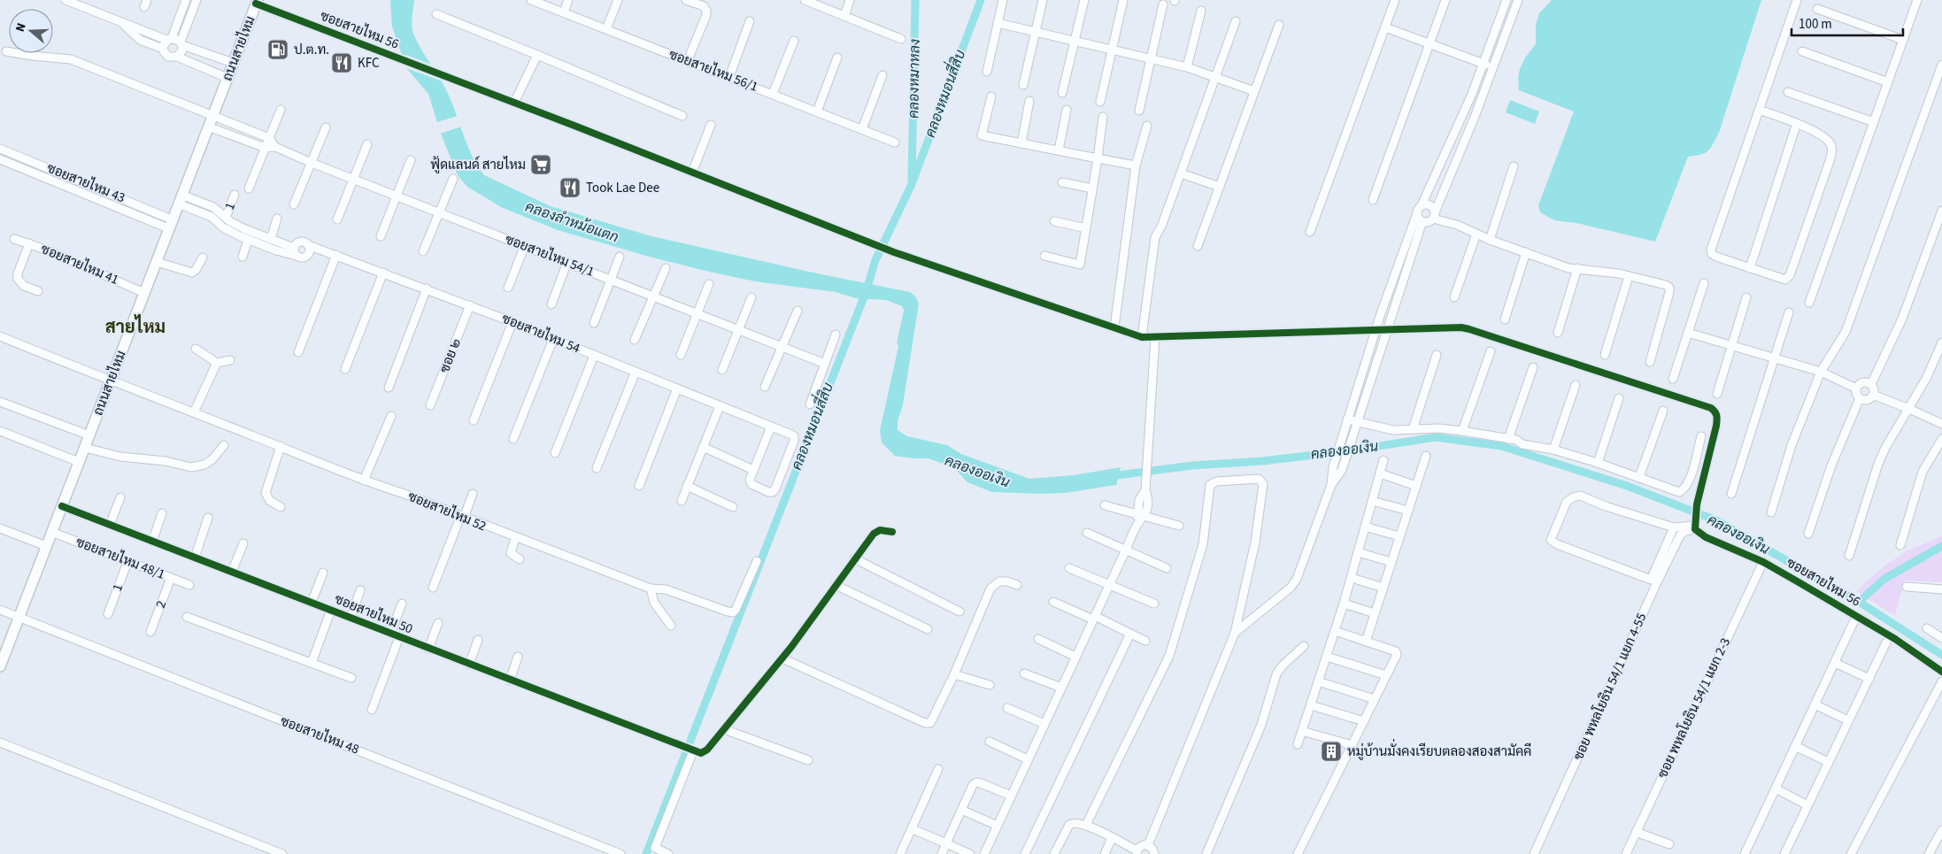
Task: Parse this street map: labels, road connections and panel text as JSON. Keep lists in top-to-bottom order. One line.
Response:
{"streets":{"main road":["ถนนสายไหม"],"street":["ซอยสายไหม 56","ซอยสายไหม 56/1","ซอยสายไหม 43","1","ซอยสายไหม 54/1","ซอยสายไหม 41","ซอยสายไหม 54","ซอย ๒","ซอยสายไหม 52","ซอยสายไหม 48/1","2","ซอยสายไหม 50","ซอย พหลโยธิน 54/1 แยก 4-55","ซอย พหลโยธิน 54/1 แยก 2-3","ซอยสายไหม 48"]},"crossings":[["ซอยสายไหม 56","ถนนสายไหม"],["ซอยสายไหม 56","ซอย พหลโยธิน 54/1 แยก 4-55"],["ซอยสายไหม 56","ซอย พหลโยธิน 54/1 แยก 2-3"],["ถนนสายไหม","ซอยสายไหม 43"],["ถนนสายไหม","ซอยสายไหม 41"],["ถนนสายไหม","ซอยสายไหม 52"],["ถนนสายไหม","ซอยสายไหม 48/1"],["ถนนสายไหม","ซอยสายไหม 50"],["ถนนสายไหม","ซอยสายไหม 48"],["1","ซอยสายไหม 48/1"],["ซอยสายไหม 54","ซอย ๒"],["ซอยสายไหม 48/1","2"]],"districts":["สายไหม"],"water":["คลองหมาหลง","คลองหมอนสี่สิบ","คลองลำหม้อแตก","คลองออเงิน"],"places":{"fuel station":["ป.ต.ท."],"restaurant":["KFC","Took Lae Dee"],"supermarket":["ฟู้ดแลนด์ สายไหม"],"building":["หมู่บ้านมั่งคงเรียบตลองสองสามัคคี"]},"scale_bar":"100 m","north":"left"}
